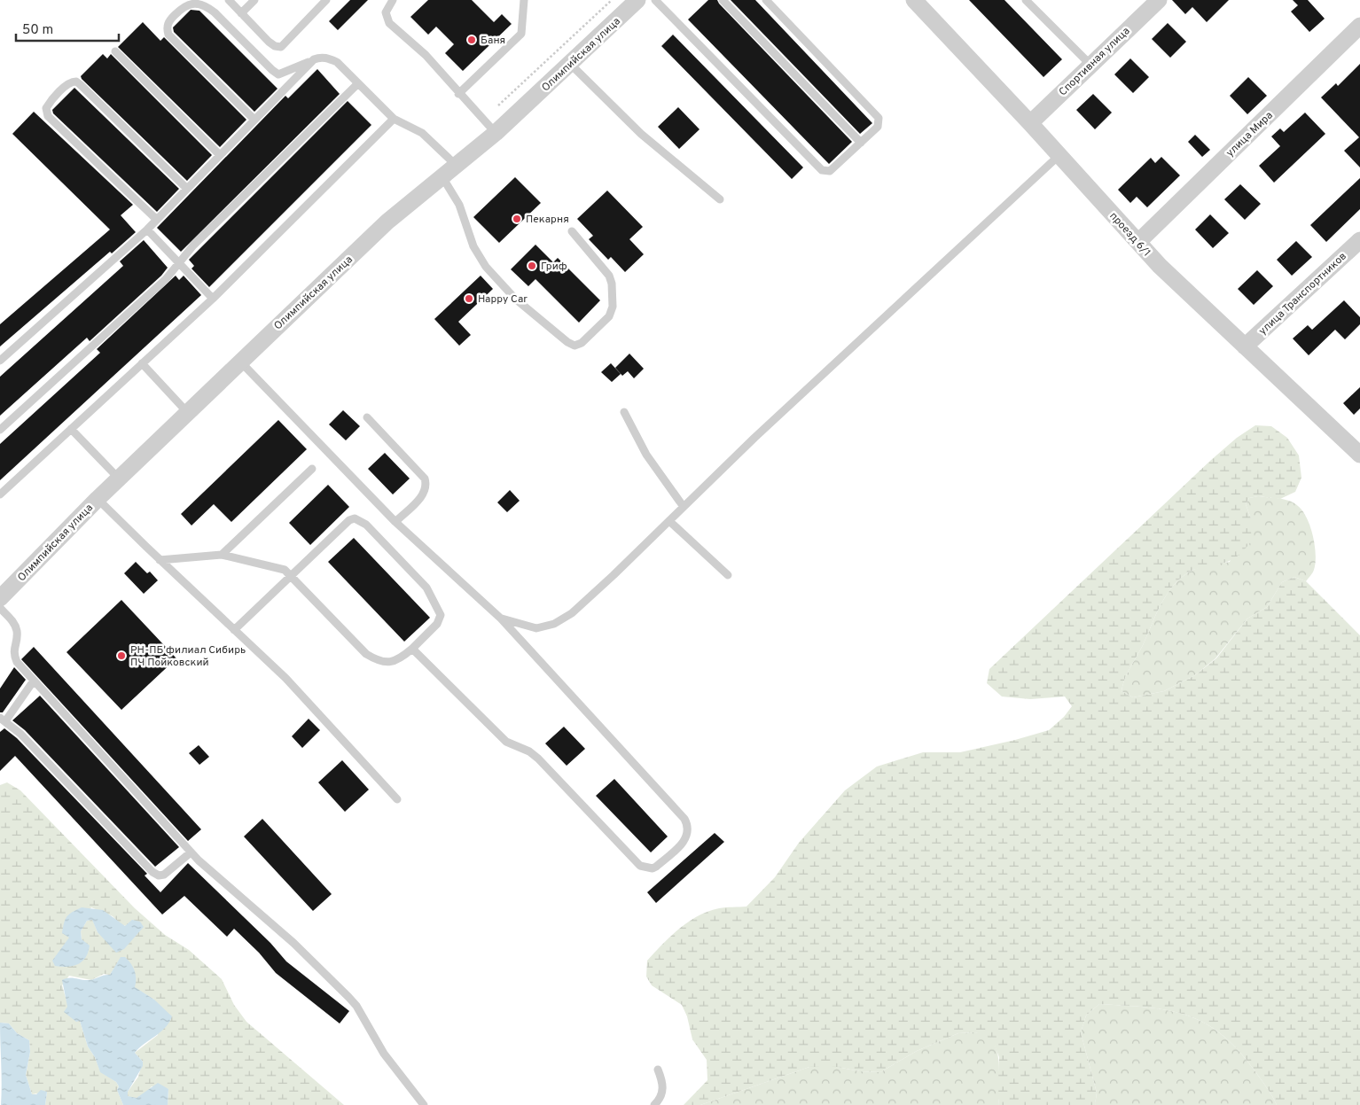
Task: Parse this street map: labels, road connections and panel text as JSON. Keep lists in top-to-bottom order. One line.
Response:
{"streets":{"street":["Олимпийская улица","Спортивная улица","улица Мира","проезд 6/1","улица Транспортников"]},"crossings":[["Спортивная улица","проезд 6/1"],["улица Мира","проезд 6/1"],["проезд 6/1","улица Транспортников"]],"places":["Баня","Пекарня","Гриф","Happy Car","РН-ПБ филиал Сибирь ПЧ Пойковский"],"scale_bar":"50 m"}
